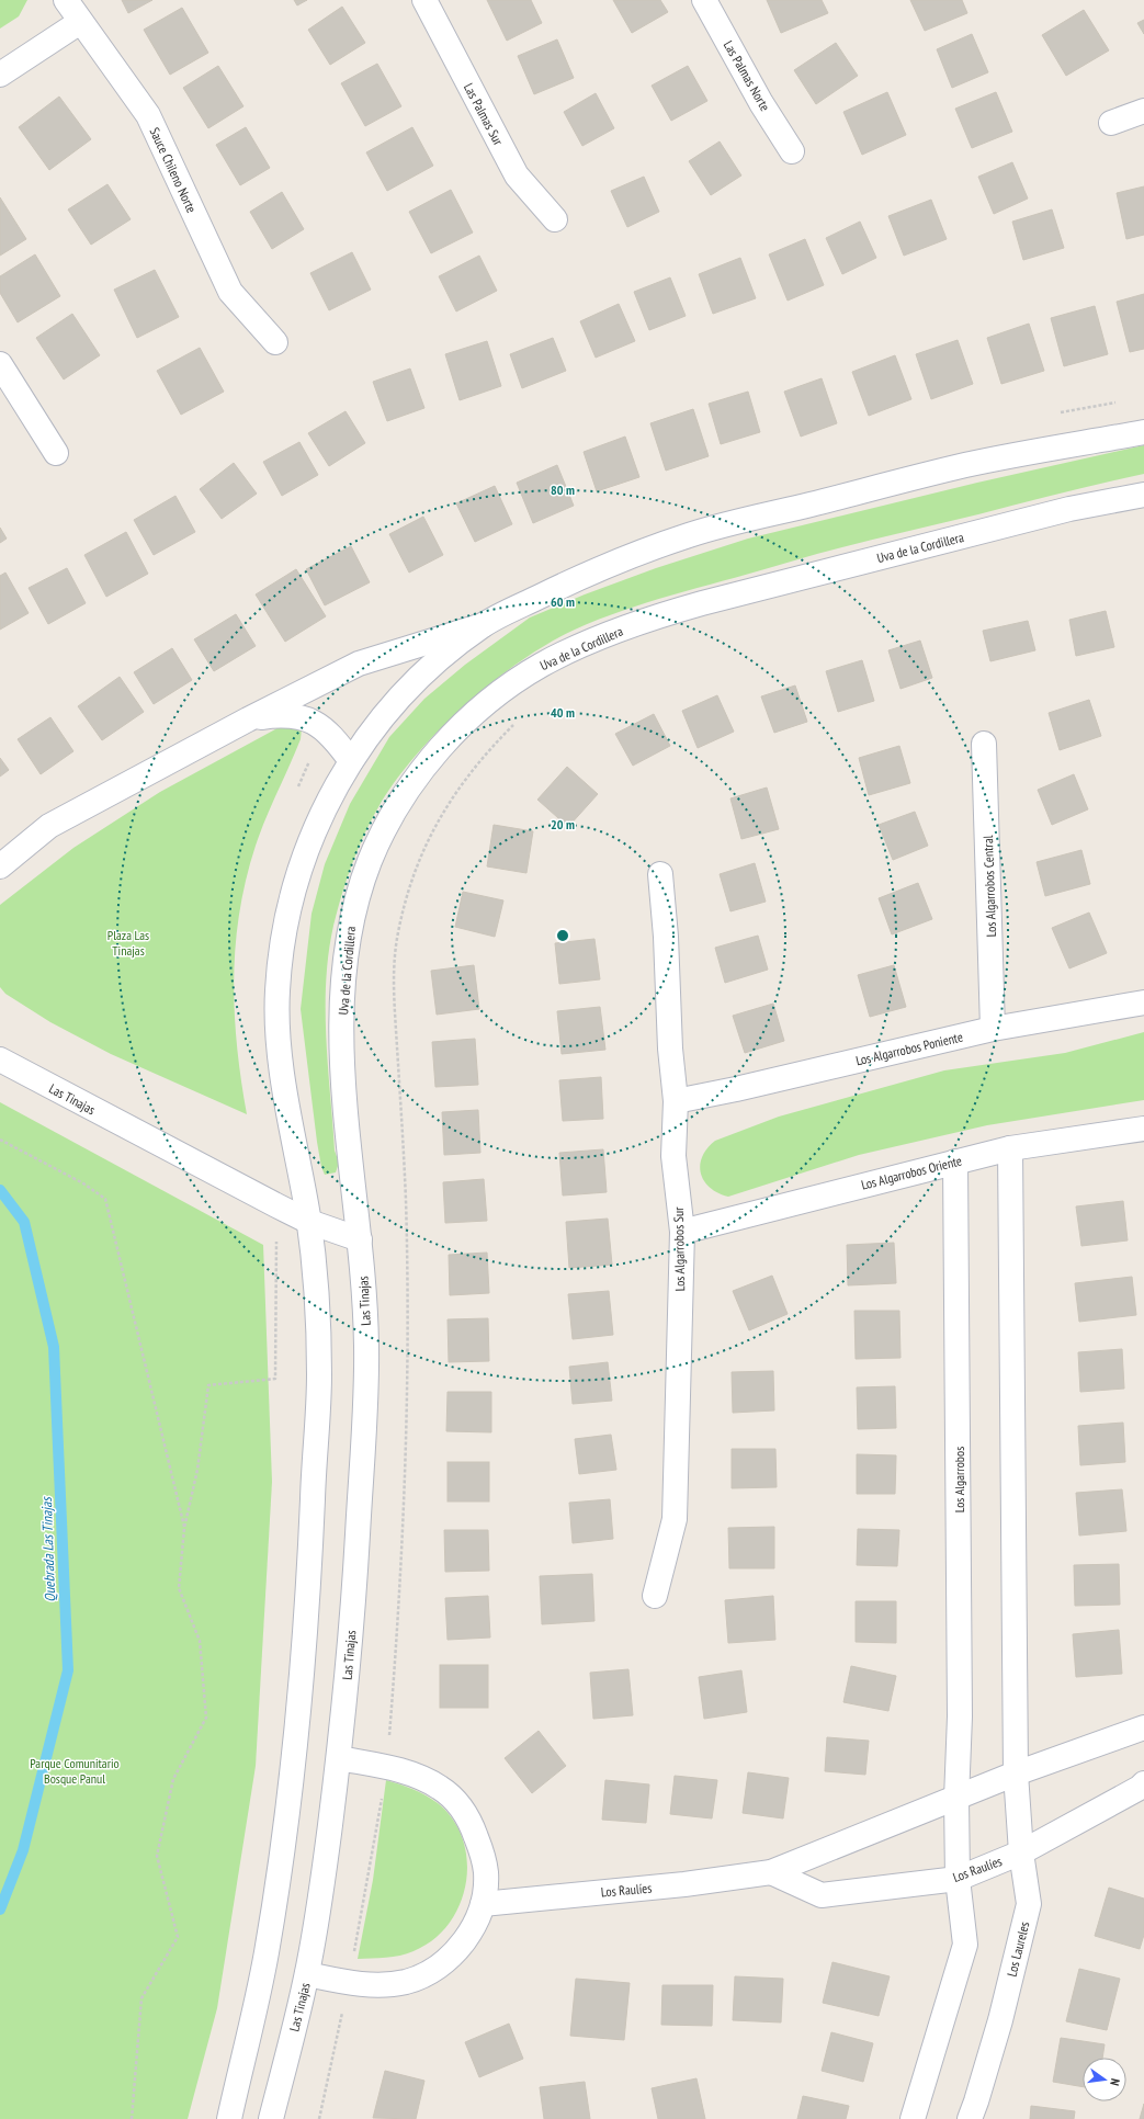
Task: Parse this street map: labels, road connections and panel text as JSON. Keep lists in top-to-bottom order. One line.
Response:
{"streets":{"street":["Las Palmas Norte","Las Palmas Sur","Sauce Chileno Norte","Uva de la Cordillera","Los Algarrobos Central","Los Algarrobos Poniente","Las Tinajas","Los Algarrobos Oriente","Los Algarrobos Sur","Los Algarrobos","Los Raulíes","Los Laureles"]},"crossings":[["Uva de la Cordillera","Las Tinajas"],["Los Algarrobos Central","Los Algarrobos Poniente"],["Los Algarrobos Poniente","Los Algarrobos Sur"],["Los Algarrobos Oriente","Los Algarrobos Sur"],["Los Algarrobos Oriente","Los Algarrobos"],["Los Algarrobos","Los Raulíes"],["Los Raulíes","Los Laureles"]],"water":["Quebrada Las Tinajas"],"parks":["Plaza Las Tinajas","Parque Comunitario Bosque Panul"],"north":"right","rings":["80 m","60 m","40 m","20 m"]}
